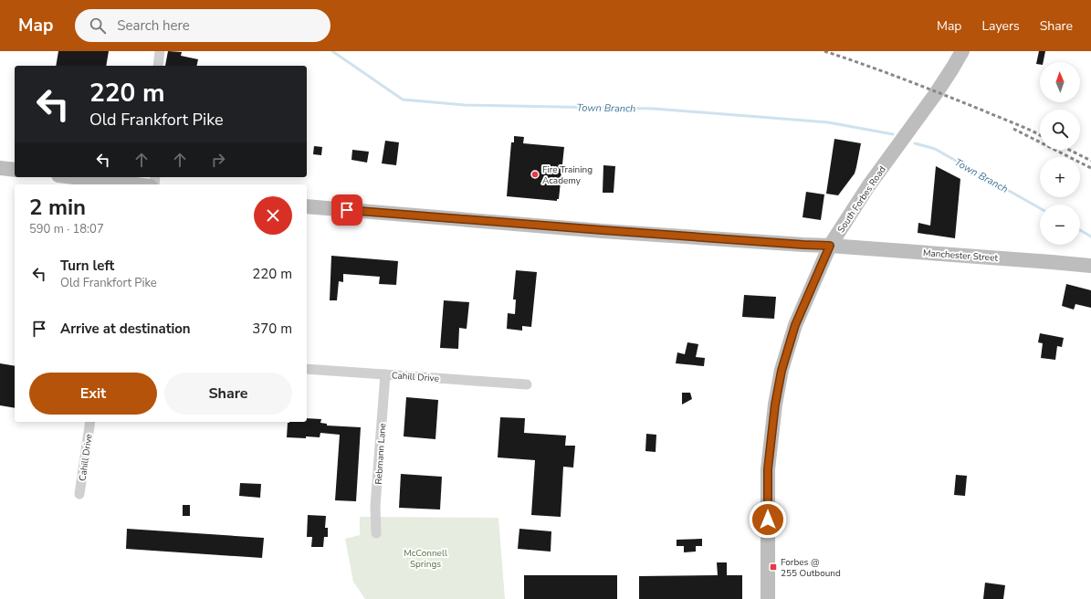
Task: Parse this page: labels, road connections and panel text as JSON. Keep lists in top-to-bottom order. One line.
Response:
{"streets":{"main road":["South Forbes Road","Manchester Street"],"street":["Cahill Drive","Rebmann Lane"]},"crossings":[["South Forbes Road","Manchester Street"],["Cahill Drive","Rebmann Lane"]],"water":["Town Branch"],"parks":["McConnell Springs"],"places":{"other":["Fire Training Academy"],"transit":["Forbes @ 255 Outbound"]},"north":"top","page":{"header":"Map","search":"Search here","nav":["Map","Layers","Share"],"map_buttons":["+","−"],"turn":["220 m","Old Frankfort Pike"],"heading":["2 min","590 m · 18:07"],"list":[{"name":"Turn left","note":"Old Frankfort Pike","value":"220 m"},{"name":"Arrive at destination","value":"370 m"}],"buttons":["Exit","Share"]}}
